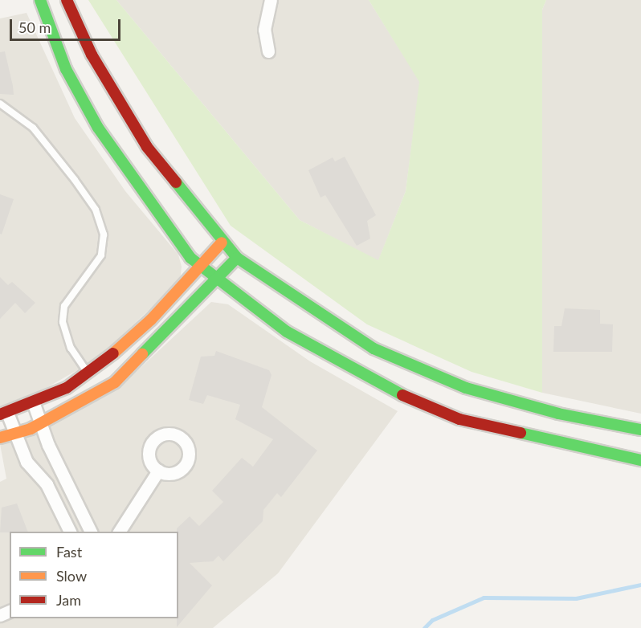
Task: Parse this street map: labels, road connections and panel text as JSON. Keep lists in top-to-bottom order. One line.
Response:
{"legend":["Fast","Slow","Jam"],"scale_bar":"50 m"}
